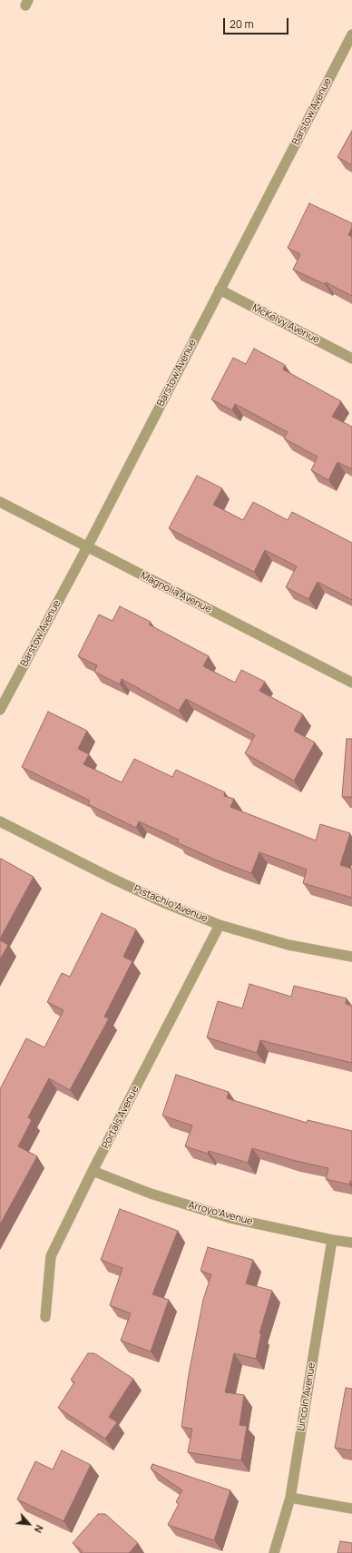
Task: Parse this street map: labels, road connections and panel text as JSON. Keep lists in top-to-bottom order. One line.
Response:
{"streets":{"street":["Barstow Avenue","McKelvy Avenue","Magnolia Avenue","Pistachio Avenue","Portals Avenue","Arroyo Avenue","Lincoln Avenue"]},"crossings":[["Barstow Avenue","McKelvy Avenue"],["Barstow Avenue","Magnolia Avenue"],["Pistachio Avenue","Portals Avenue"],["Portals Avenue","Arroyo Avenue"],["Arroyo Avenue","Lincoln Avenue"]],"scale_bar":"20 m","north":"bottom right"}
